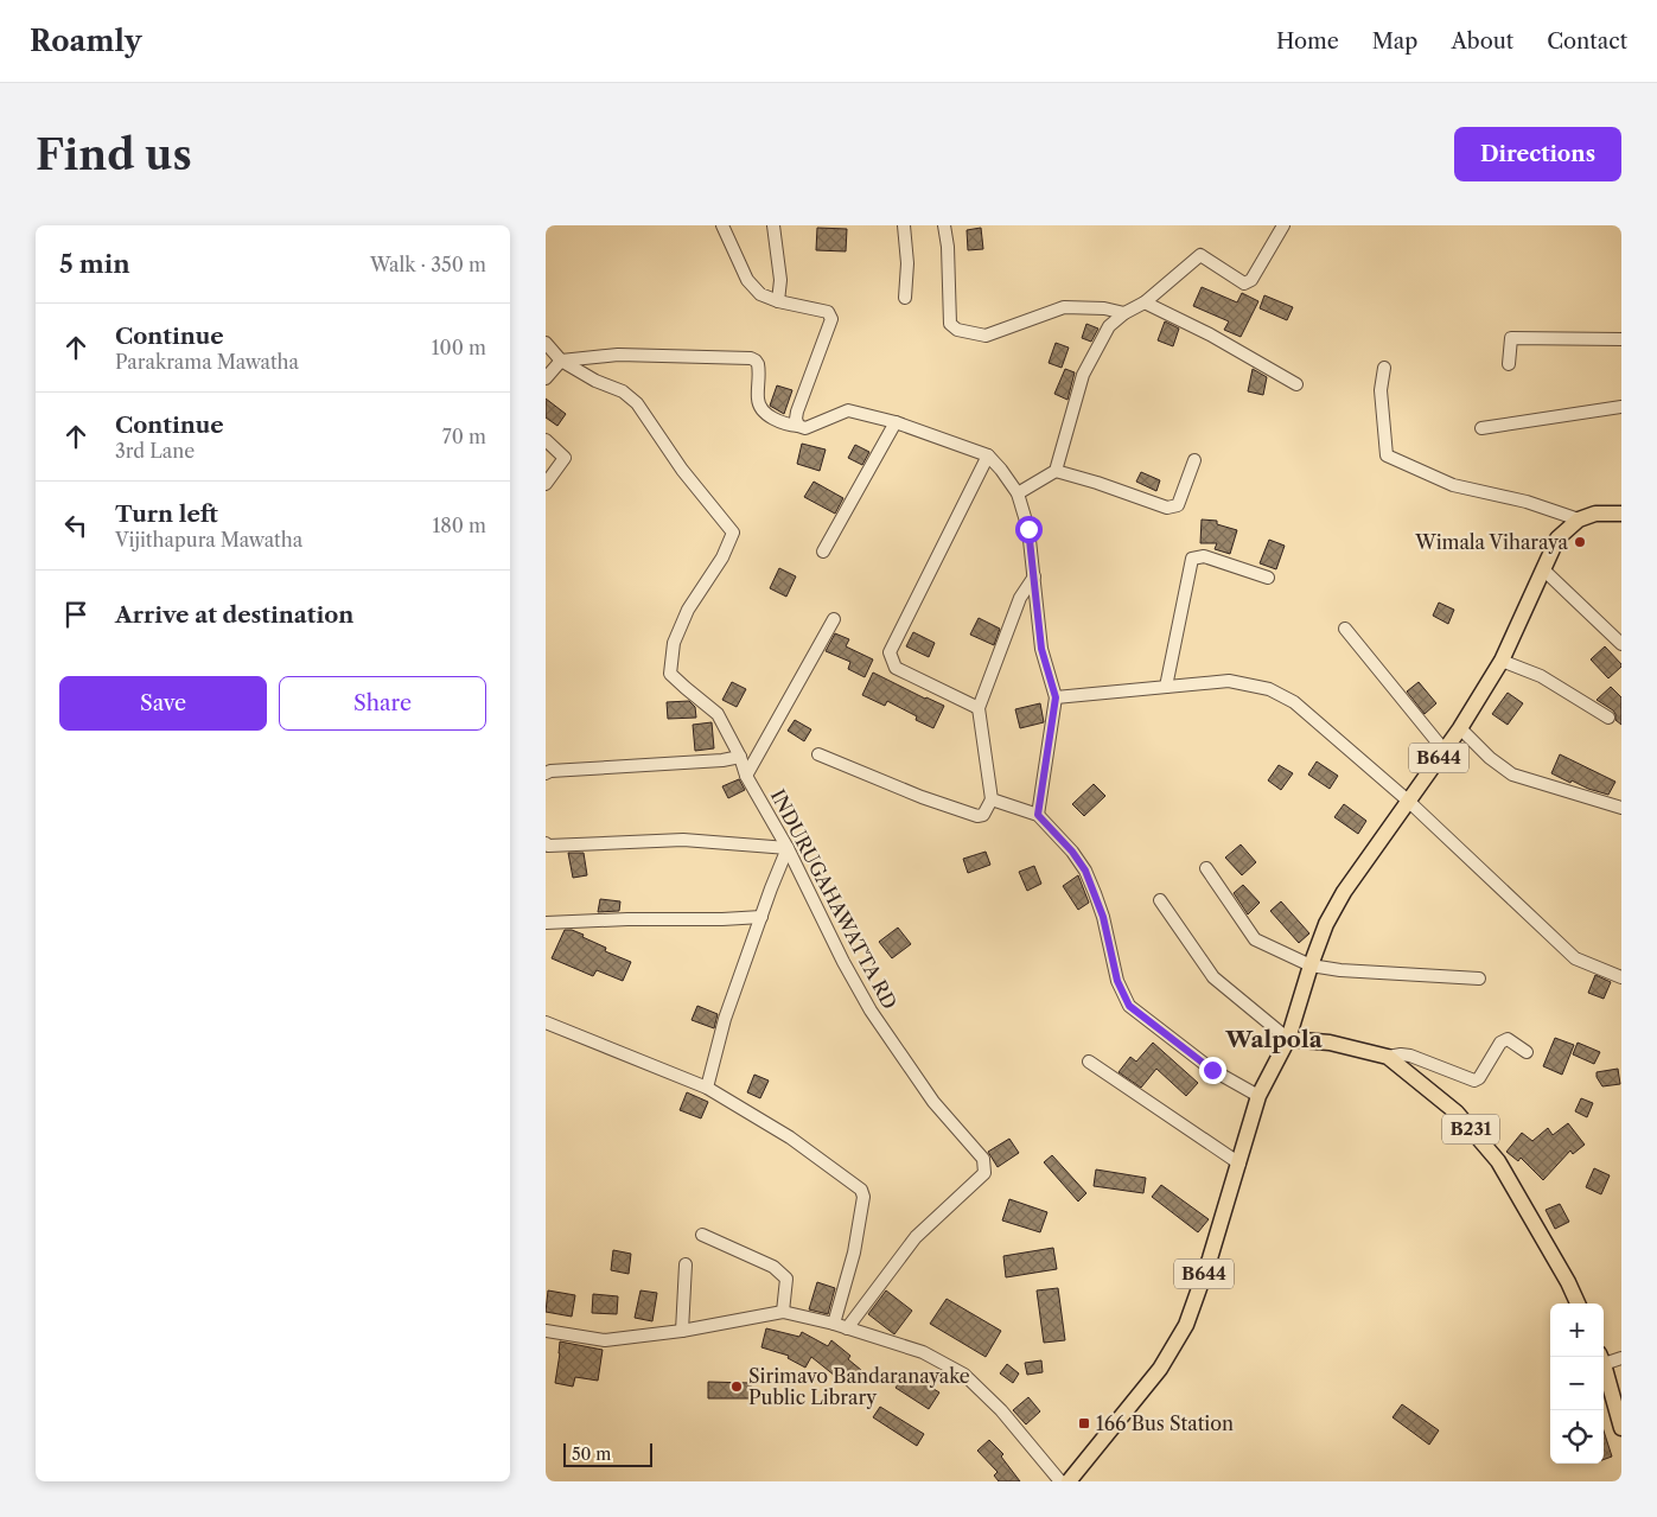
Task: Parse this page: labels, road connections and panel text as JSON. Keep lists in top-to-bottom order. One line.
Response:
{"streets":{"main road":["B644","B231"],"street":["INDURUGAHAWATTA RD"]},"crossings":[["B644","B231"]],"districts":["Walpola"],"places":{"other":["Wimala Viharaya","Sirimavo Bandaranayake Public Library"],"transit":["166 Bus Station"]},"scale_bar":"50 m","page":{"header":"Roamly","nav":["Home","Map","About","Contact"],"buttons":["Directions",["Save","Share"]],"title":"Find us","heading":["5 min","Walk · 350 m"],"list":[["Continue","Parakrama Mawatha","100 m"],["Continue","3rd Lane","70 m"],["Turn left","Vijithapura Mawatha","180 m"],"Arrive at destination"],"map_buttons":["+","−"],"scale":"50 m"}}
